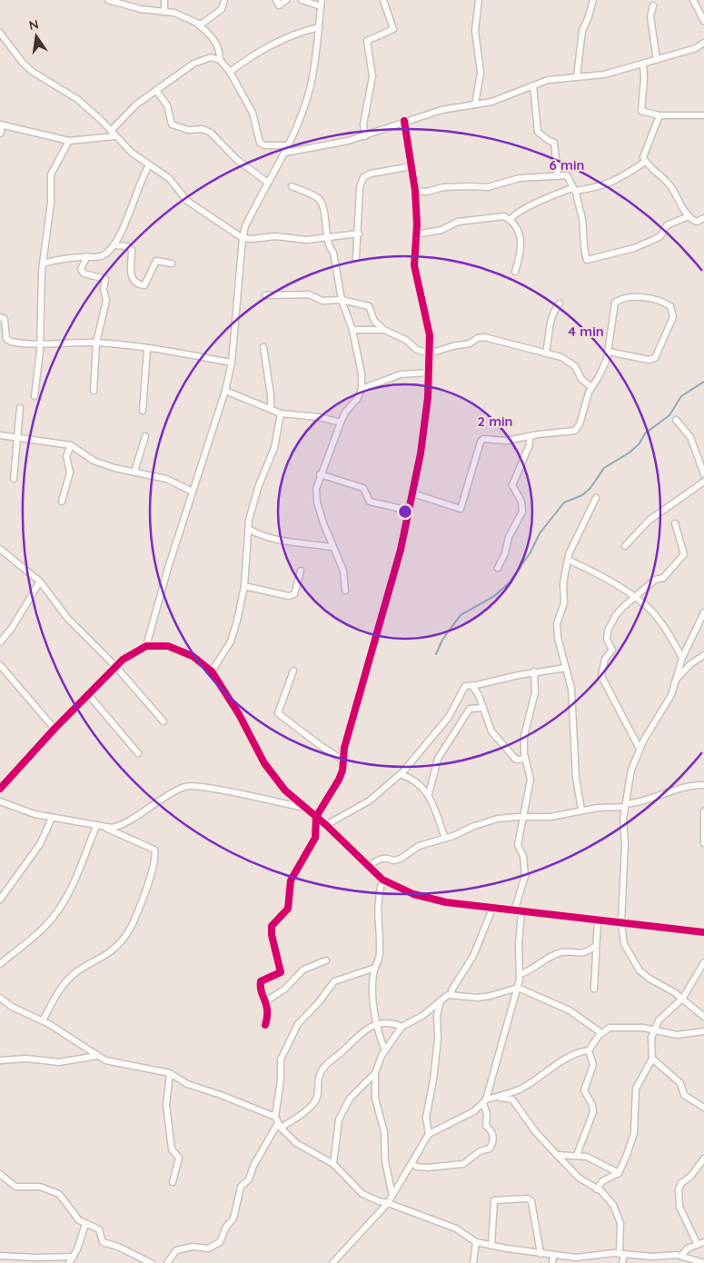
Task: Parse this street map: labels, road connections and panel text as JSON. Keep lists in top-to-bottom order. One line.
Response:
{"north":"top","rings":["6 min","4 min","2 min"]}
